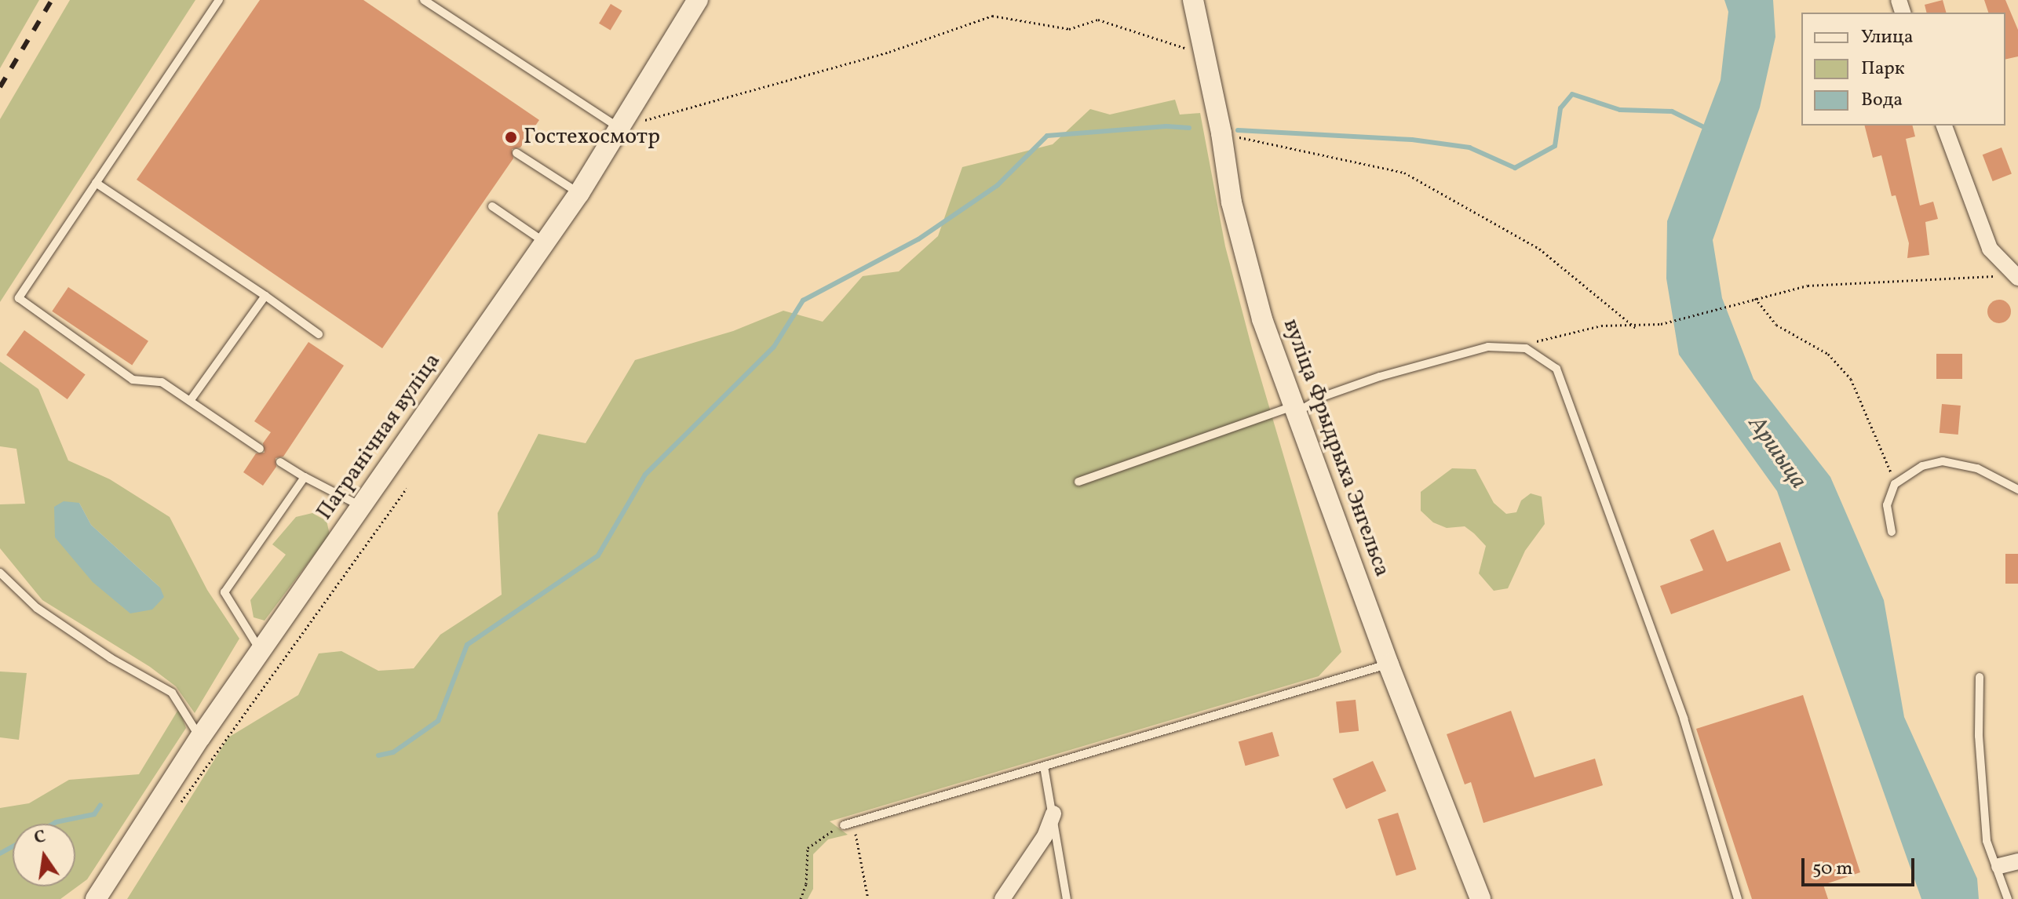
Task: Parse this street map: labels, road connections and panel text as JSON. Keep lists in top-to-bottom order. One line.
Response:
{"streets":{"street":["Пагранічная вуліца","вуліца Фрыдрыха Энгельса"]},"water":["Аршыца"],"places":["Гостехосмотр"],"legend":["Улица","Парк","Вода"],"scale_bar":"50 m","north":"top"}
